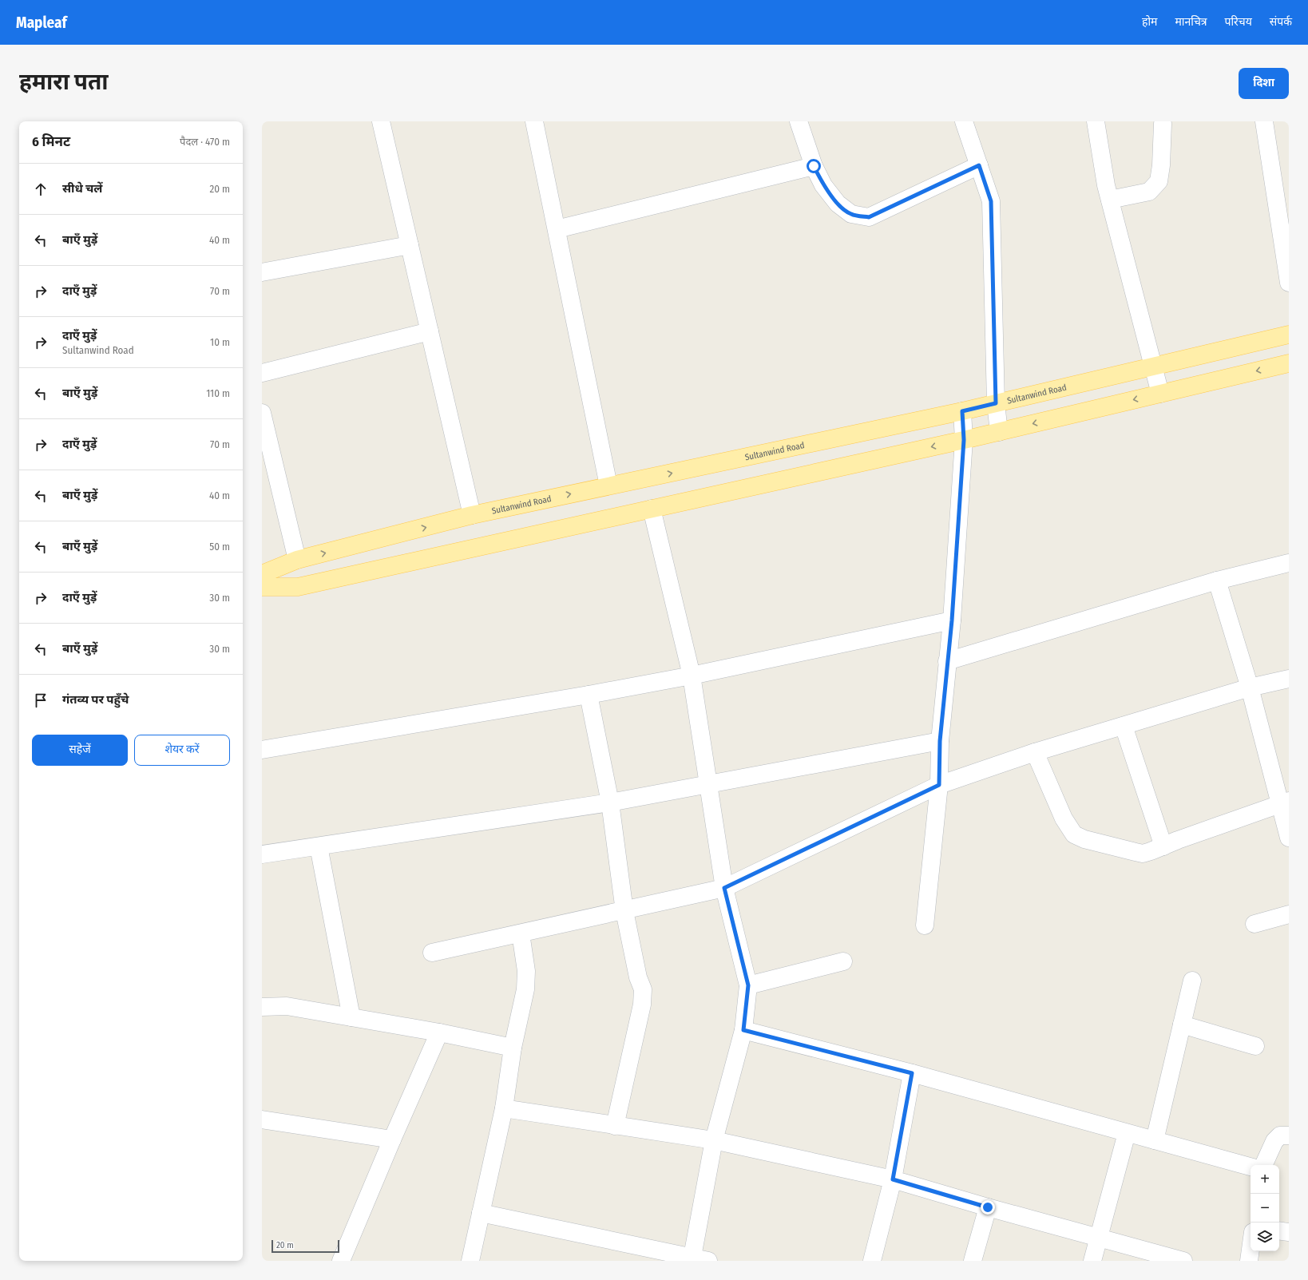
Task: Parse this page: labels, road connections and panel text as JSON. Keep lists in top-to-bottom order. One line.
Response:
{"streets":{"main road":["Sultanwind Road"]},"scale_bar":"20 m","page":{"header":"Mapleaf","nav":["होम","मानचित्र","परिचय","संपर्क"],"buttons":["दिशा",["सहेजें","शेयर करें"]],"title":"हमारा पता","heading":["6 मिनट","पैदल · 470 m"],"list":[["सीधे चलें","20 m"],["बाएँ मुड़ें","40 m"],["दाएँ मुड़ें","70 m"],["दाएँ मुड़ें","Sultanwind Road","10 m"],["बाएँ मुड़ें","110 m"],["दाएँ मुड़ें","70 m"],["बाएँ मुड़ें","40 m"],["बाएँ मुड़ें","50 m"],["दाएँ मुड़ें","30 m"],["बाएँ मुड़ें","30 m"],"गंतव्य पर पहुँचे"],"map_buttons":["+","−"],"scale":"20 m"}}
